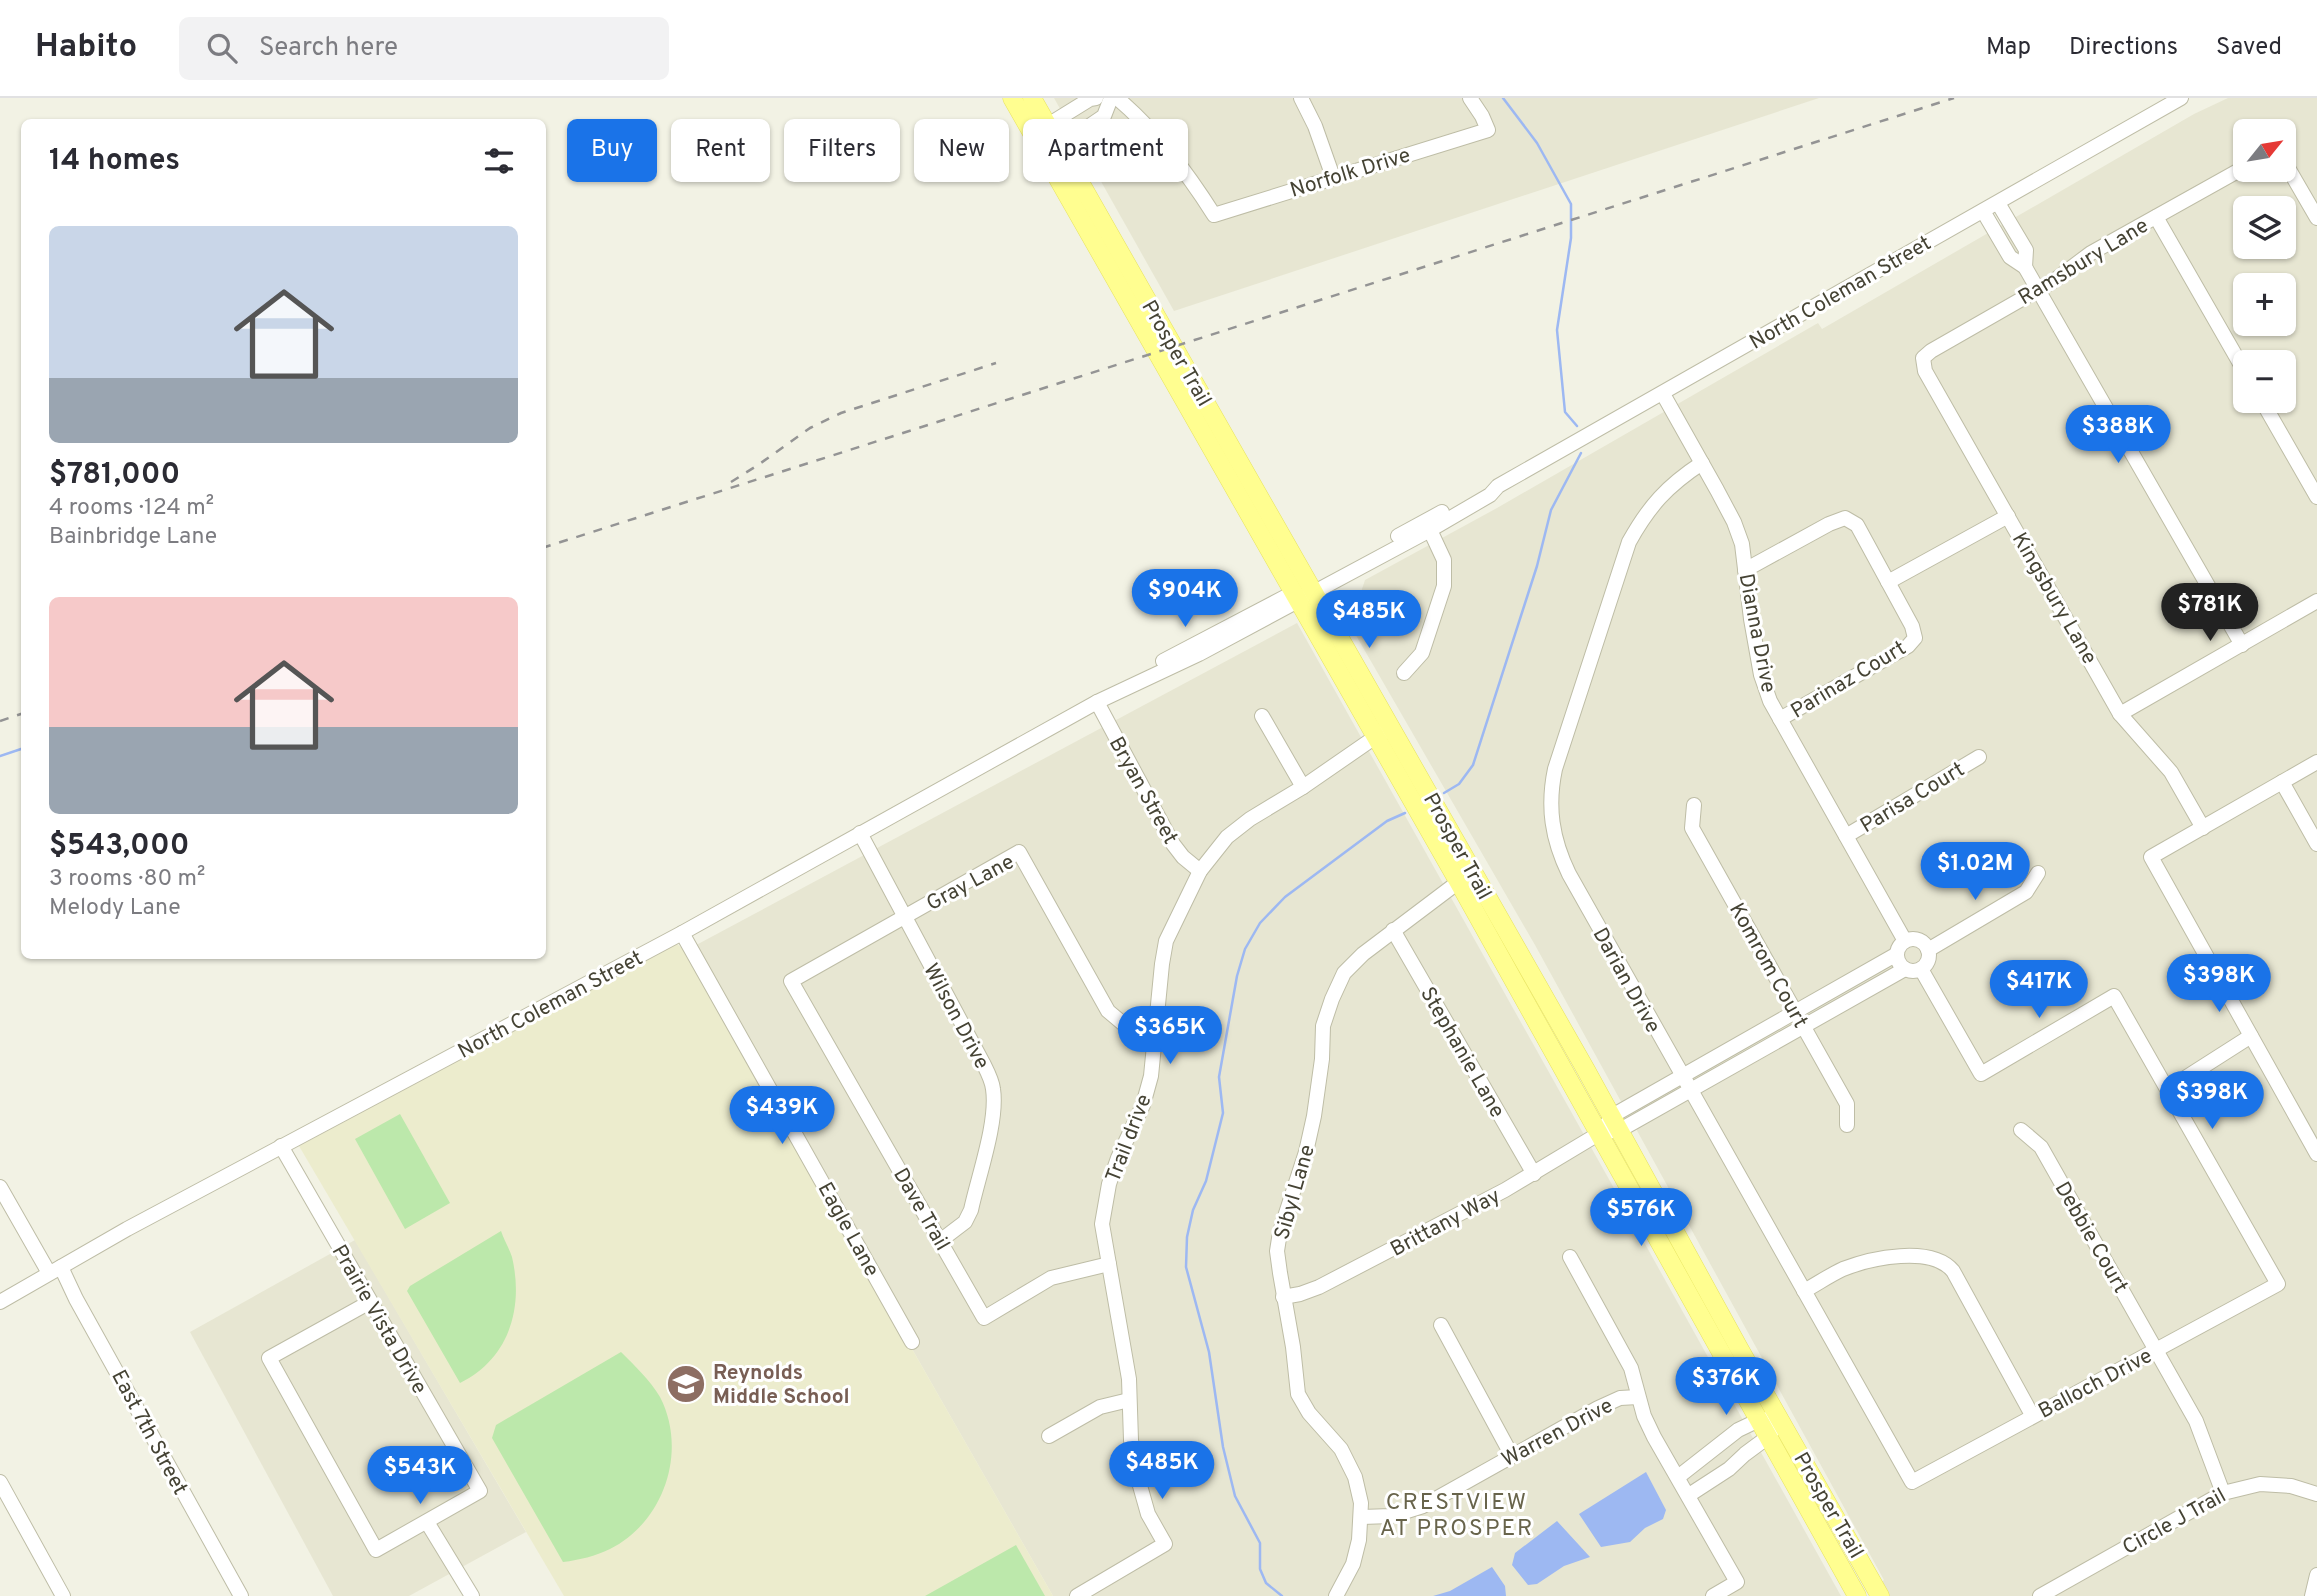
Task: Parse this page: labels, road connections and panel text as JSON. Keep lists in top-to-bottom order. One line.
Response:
{"streets":{"main road":["Prosper Trail"],"street":["Norfolk Drive","Ramsbury Lane","North Coleman Street","Kingsbury Lane","Dianna Drive","Parinaz Court","Bryan Street","Parisa Court","Gray Lane","Komrom Court","Darian Drive","Wilson Drive","Stephanie Lane","Trail drive","Sibyl Lane","Dave Trail","Brittany Way","Eagle Lane","Debbie Court","Prairie Vista Drive","Balloch Drive","East 7th Street","Warren Drive","Circle J Trail"]},"crossings":[["Ramsbury Lane","Kingsbury Lane"],["North Coleman Street","Prosper Trail"],["North Coleman Street","Dianna Drive"],["North Coleman Street","Bryan Street"],["North Coleman Street","Wilson Drive"],["North Coleman Street","Eagle Lane"],["North Coleman Street","Prairie Vista Drive"],["North Coleman Street","East 7th Street"],["Prosper Trail","Trail drive"],["Prosper Trail","Sibyl Lane"],["Prosper Trail","Brittany Way"],["Dianna Drive","Parinaz Court"],["Dianna Drive","Parisa Court"],["Dianna Drive","Darian Drive"],["Dianna Drive","Brittany Way"],["Bryan Street","Trail drive"],["Gray Lane","Wilson Drive"],["Gray Lane","Trail drive"],["Gray Lane","Dave Trail"],["Komrom Court","Brittany Way"],["Darian Drive","Brittany Way"],["Darian Drive","Balloch Drive"],["Wilson Drive","Dave Trail"],["Stephanie Lane","Sibyl Lane"],["Stephanie Lane","Brittany Way"],["Trail drive","Dave Trail"],["Sibyl Lane","Brittany Way"],["Sibyl Lane","Warren Drive"],["Debbie Court","Balloch Drive"],["Debbie Court","Circle J Trail"]],"districts":["CRESTVIEW AT PROSPER"],"places":{"school or university":["Reynolds Middle School"]},"north":"top right","page":{"header":"Habito","search":"Search here","nav":["Map","Directions","Saved"],"map_buttons":["+","−"],"chip":["Buy","Rent","Filters","New","Apartment"],"heading":"14 homes","list":[{"name":"$781,000","note":"4 rooms · 124 m² · Bainbridge Lane"},{"name":"$543,000","note":"3 rooms · 80 m² · Melody Lane"}],"price":["$388K","$904K","$781K","$485K","$1.02M","$398K","$417K","$365K","$398K","$439K","$576K","$376K","$485K","$543K"]}}
